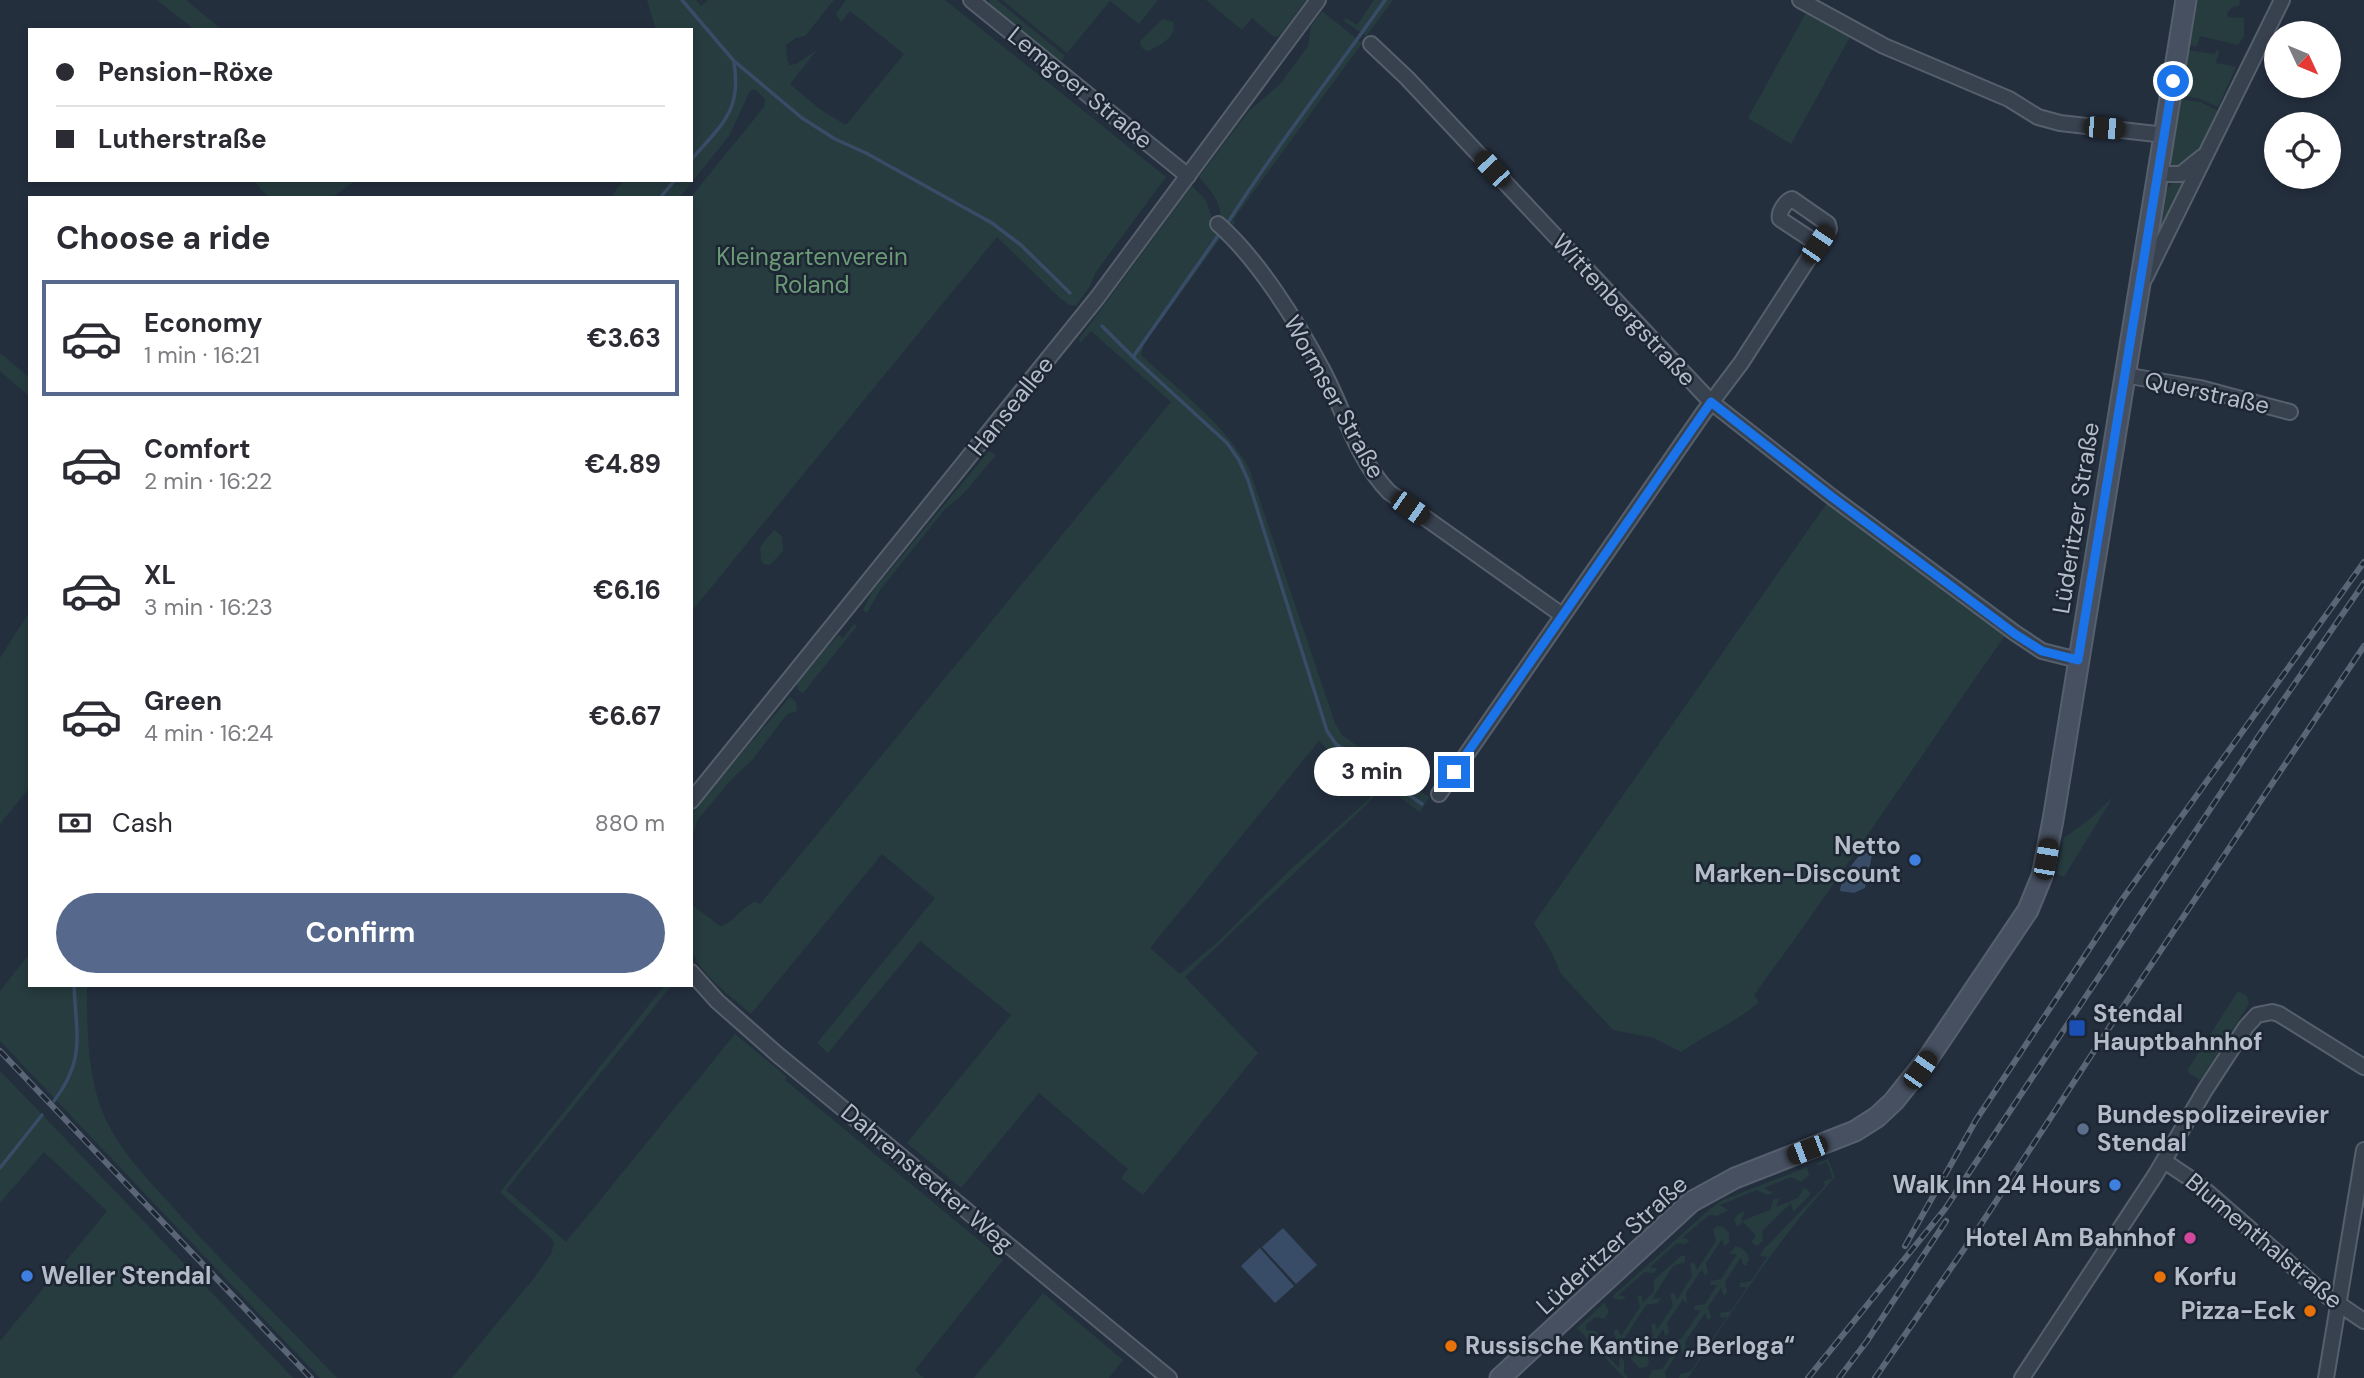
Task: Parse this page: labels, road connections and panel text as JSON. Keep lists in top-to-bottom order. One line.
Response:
{"streets":{"main road":["Lüderitzer Straße"],"street":["Lemgoer Straße","Wittenbergstraße","Querstraße","Wormser Straße","Hanseallee","Dahrenstedter Weg","Blumenthalstraße"]},"crossings":[["Lemgoer Straße","Hanseallee"],["Wittenbergstraße","Lüderitzer Straße"],["Querstraße","Lüderitzer Straße"]],"parks":["Kleingartenverein Roland"],"places":{"other":["Netto Marken-Discount","Bundespolizeirevier Stendal","Walk Inn 24 Hours","Hotel Am Bahnhof","Weller Stendal","Korfu","Pizza-Eck","Russische Kantine „Berloga“"],"transit":["Stendal Hauptbahnhof"]},"north":"bottom right","page":{"banner":["Pension-Röxe","Lutherstraße"],"heading":"Choose a ride","list":[{"name":"Economy","note":"1 min · 16:21","value":"€3.63"},{"name":"Comfort","note":"2 min · 16:22","value":"€4.89"},{"name":"XL","note":"3 min · 16:23","value":"€6.16"},{"name":"Green","note":"4 min · 16:24","value":"€6.67"}],"bubble":"3 min","pay":["Cash","880 m"],"buttons":"Confirm"}}
